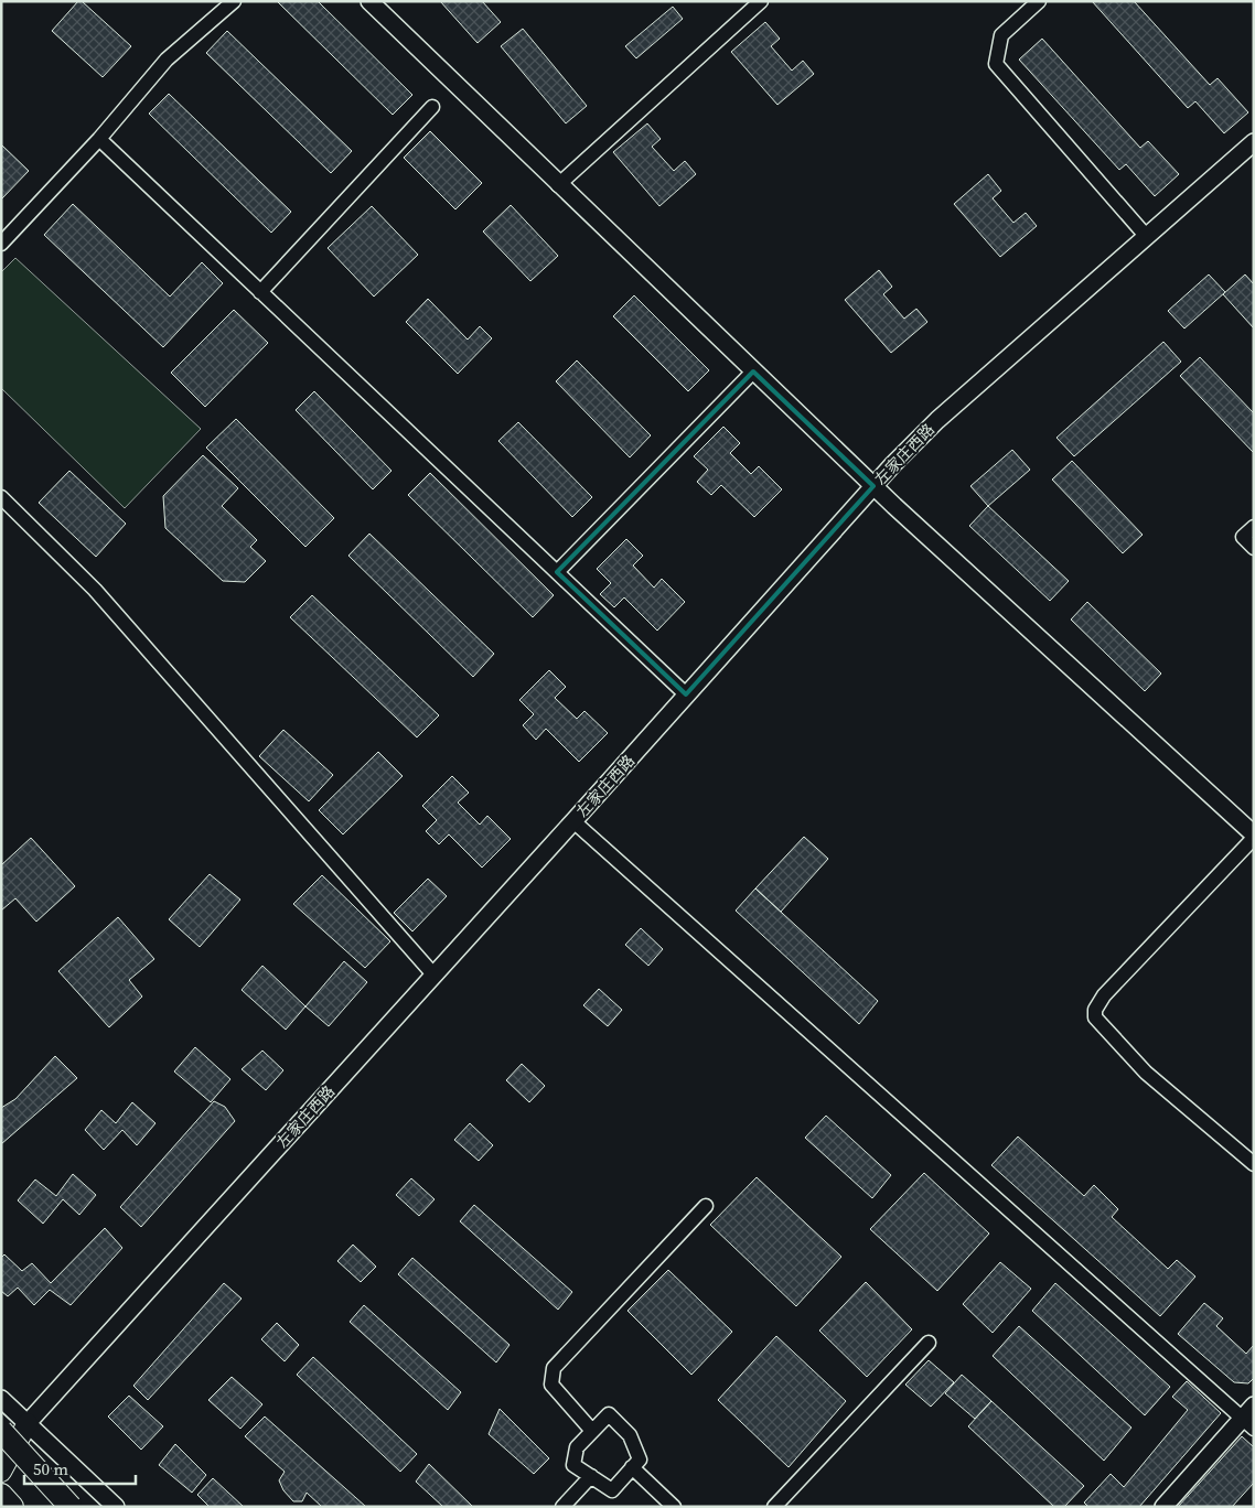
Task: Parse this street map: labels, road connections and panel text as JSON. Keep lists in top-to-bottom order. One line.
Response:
{"streets":{"main road":["左家庄西路"]},"scale_bar":"50 m"}
